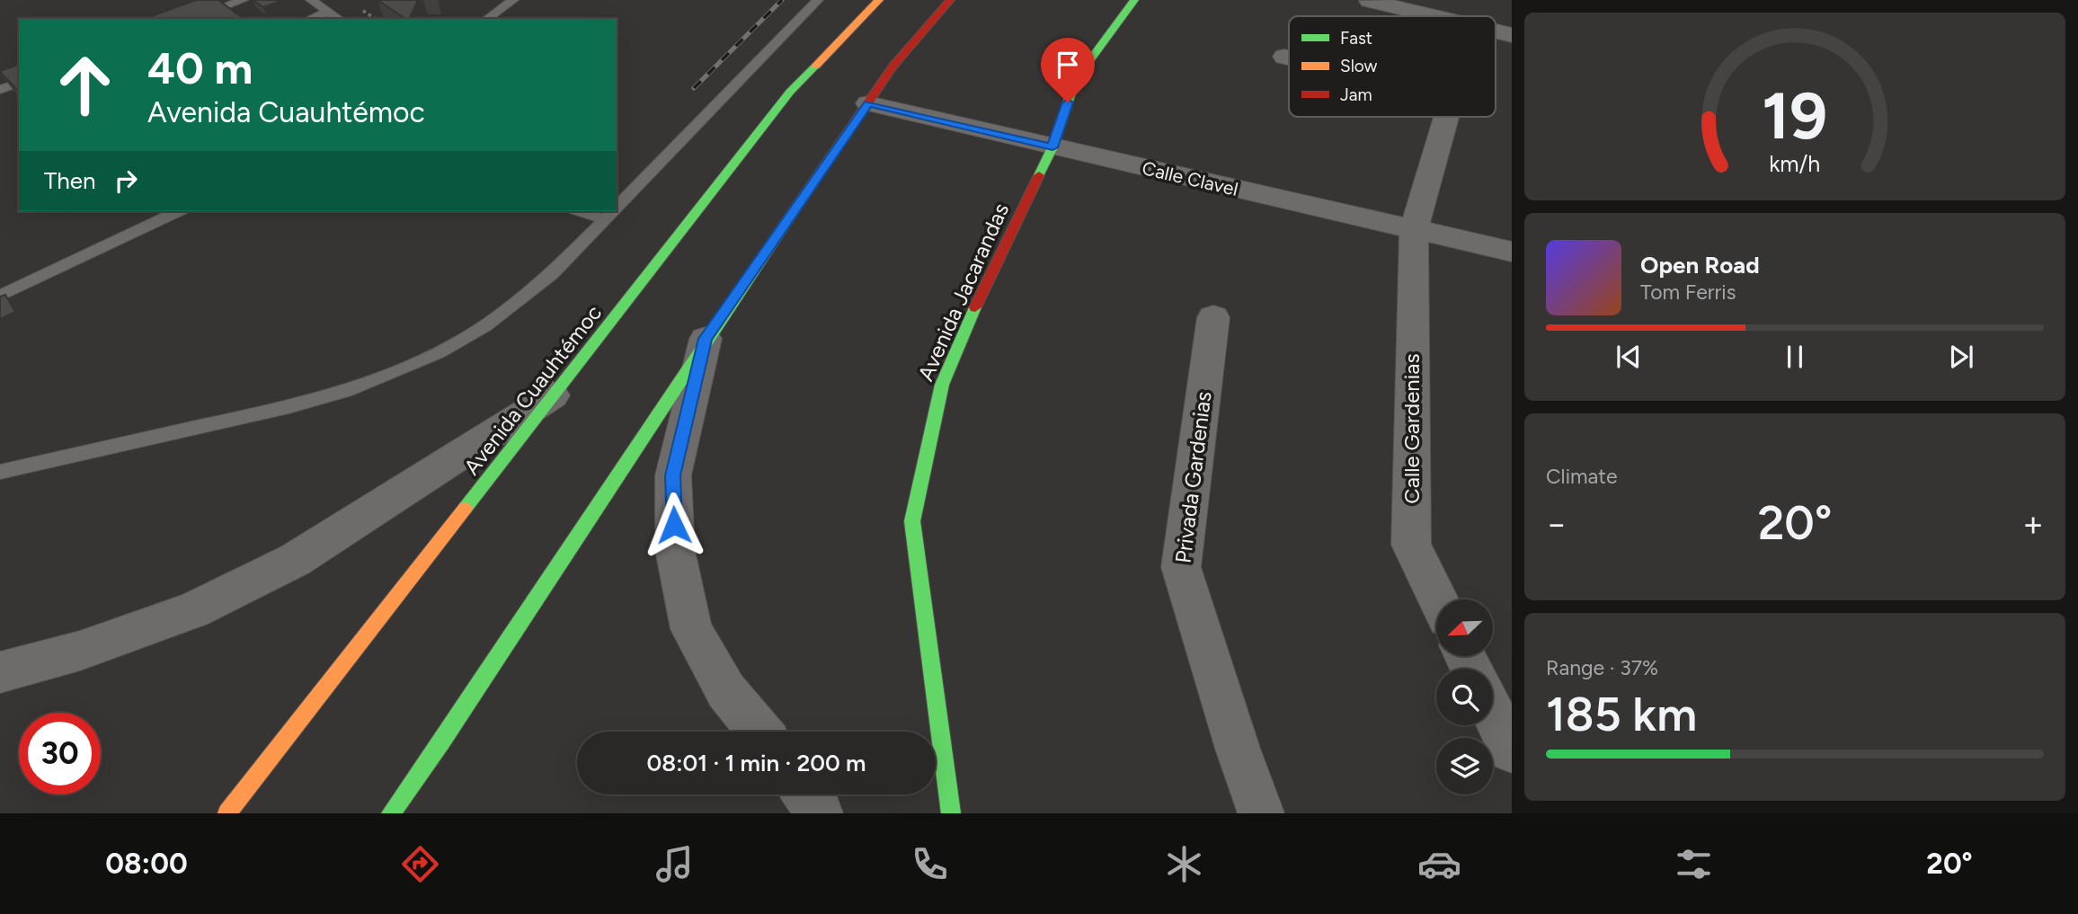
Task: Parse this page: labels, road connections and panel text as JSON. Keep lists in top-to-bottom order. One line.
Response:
{"streets":{"main road":["Avenida Jacarandas","Avenida Cuauhtémoc"],"street":["Calle Clavel","Calle Gardenias","Privada Gardenias"]},"crossings":[["Calle Clavel","Avenida Jacarandas"],["Calle Clavel","Calle Gardenias"]],"legend":["Fast","Slow","Jam"],"north":"bottom left","page":{"turn":["40 m","Avenida Cuauhtémoc"],"then":"Then","song":["Open Road","Tom Ferris"],"tile":["Climate",["Range · 37%","185 km"]],"heat":["−","20°","+"],"limit":"30","trip":"08:01 · 1 min · 200 m","tabs":["08:00","20°"],"gauge":["19","km/h"]}}
